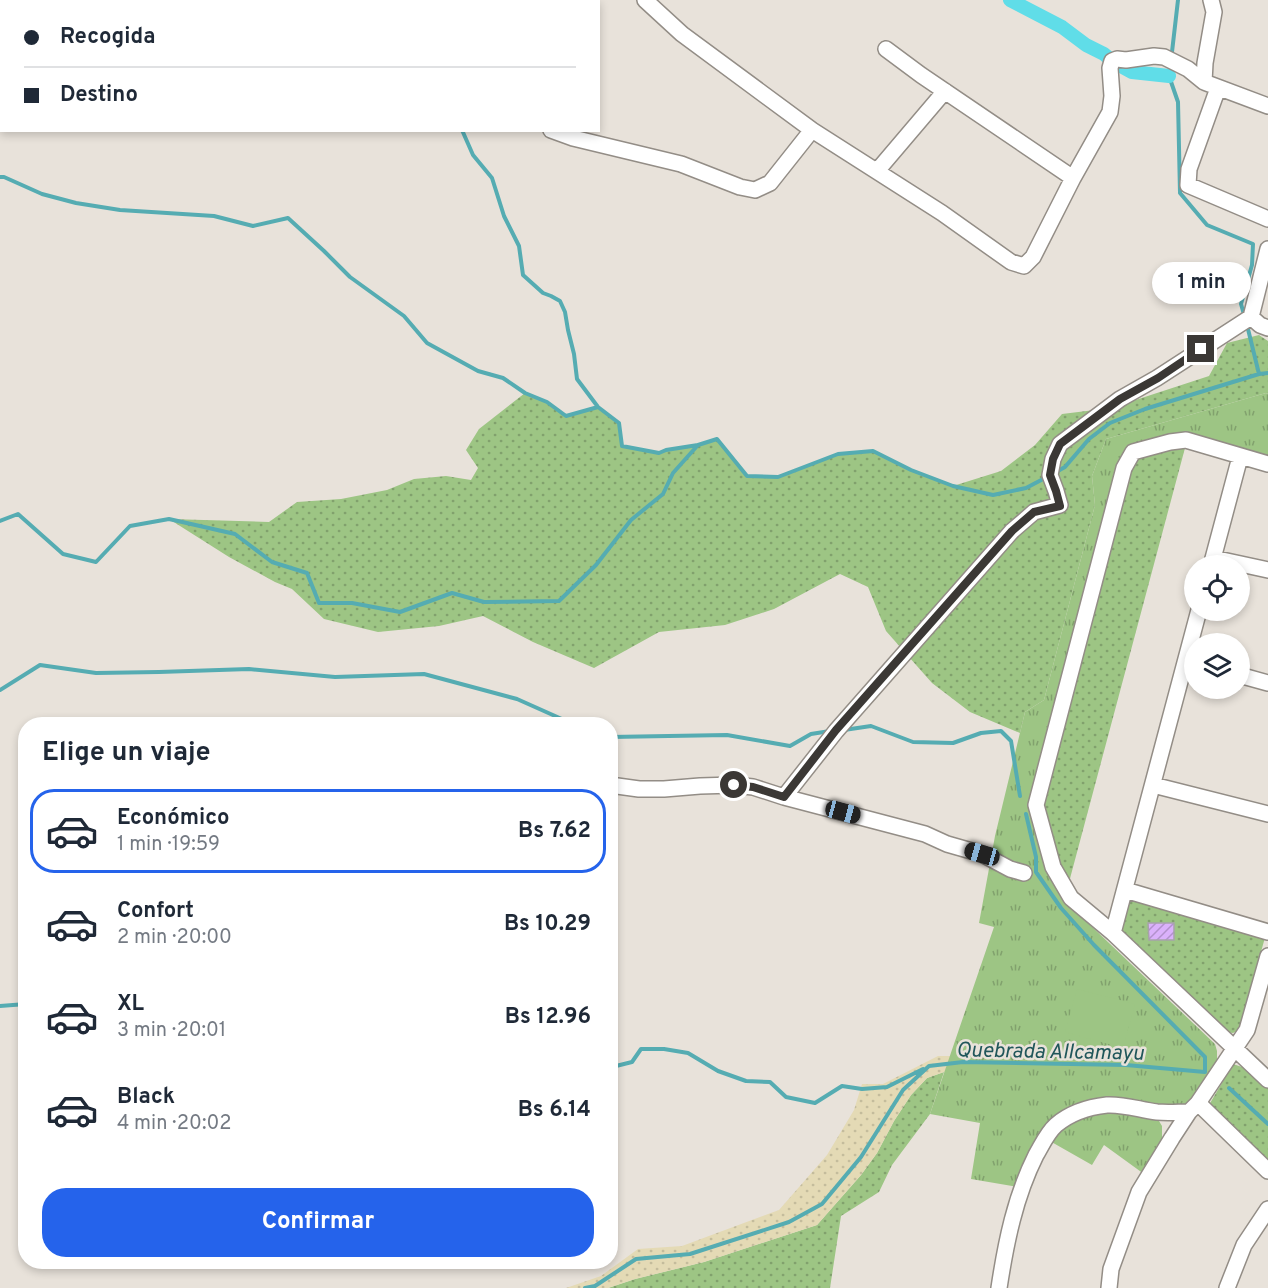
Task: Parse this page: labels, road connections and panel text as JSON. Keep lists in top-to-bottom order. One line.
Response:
{"water":["Quebrada Allcamayu"],"page":{"banner":["Recogida","Destino"],"bubble":"1 min","heading":"Elige un viaje","list":[{"name":"Económico","note":"1 min · 19:59","value":"Bs 7.62"},{"name":"Confort","note":"2 min · 20:00","value":"Bs 10.29"},{"name":"XL","note":"3 min · 20:01","value":"Bs 12.96"},{"name":"Black","note":"4 min · 20:02","value":"Bs 6.14"}],"buttons":"Confirmar"}}
